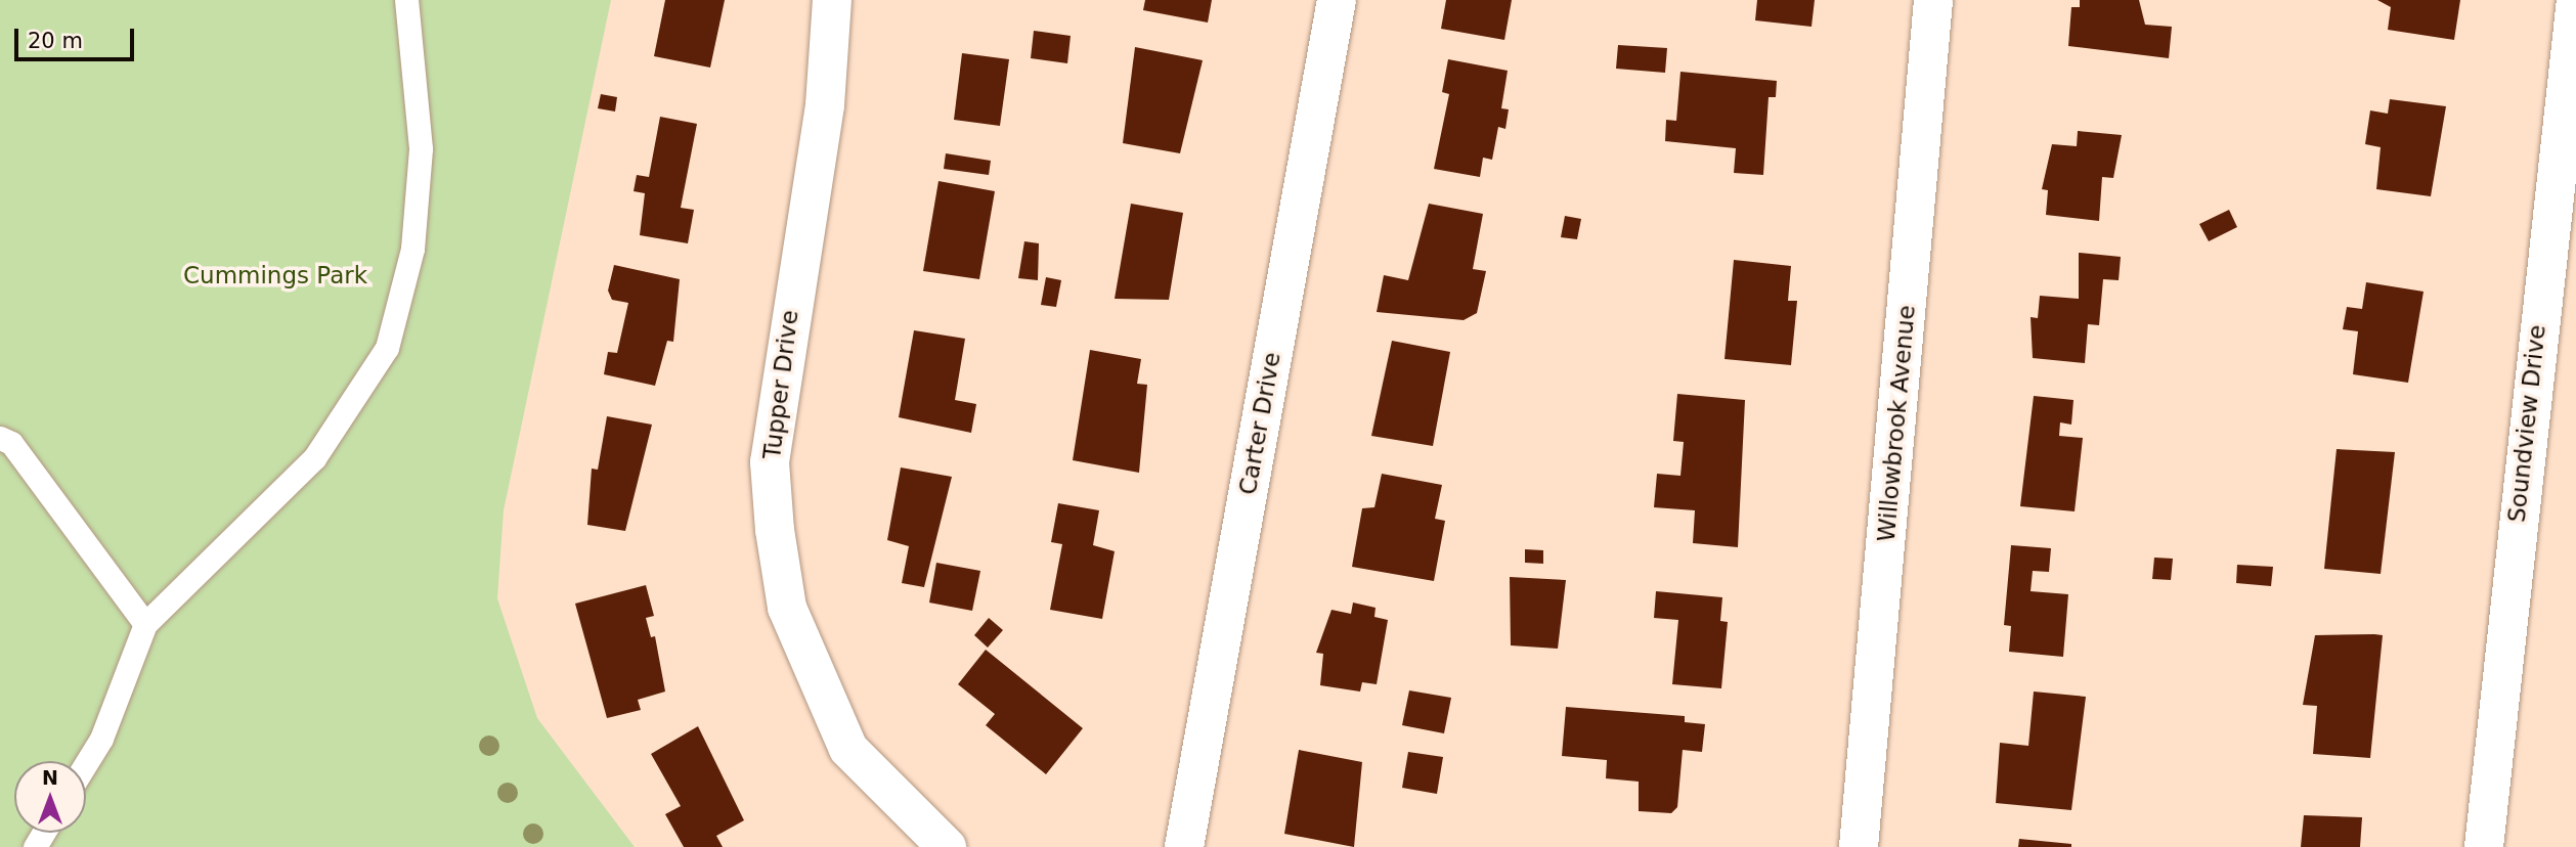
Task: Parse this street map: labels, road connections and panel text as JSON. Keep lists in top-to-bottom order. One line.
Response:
{"streets":{"street":["Tupper Drive","Carter Drive","Willowbrook Avenue","Soundview Drive"]},"parks":["Cummings Park"],"scale_bar":"20 m","north":"top"}
